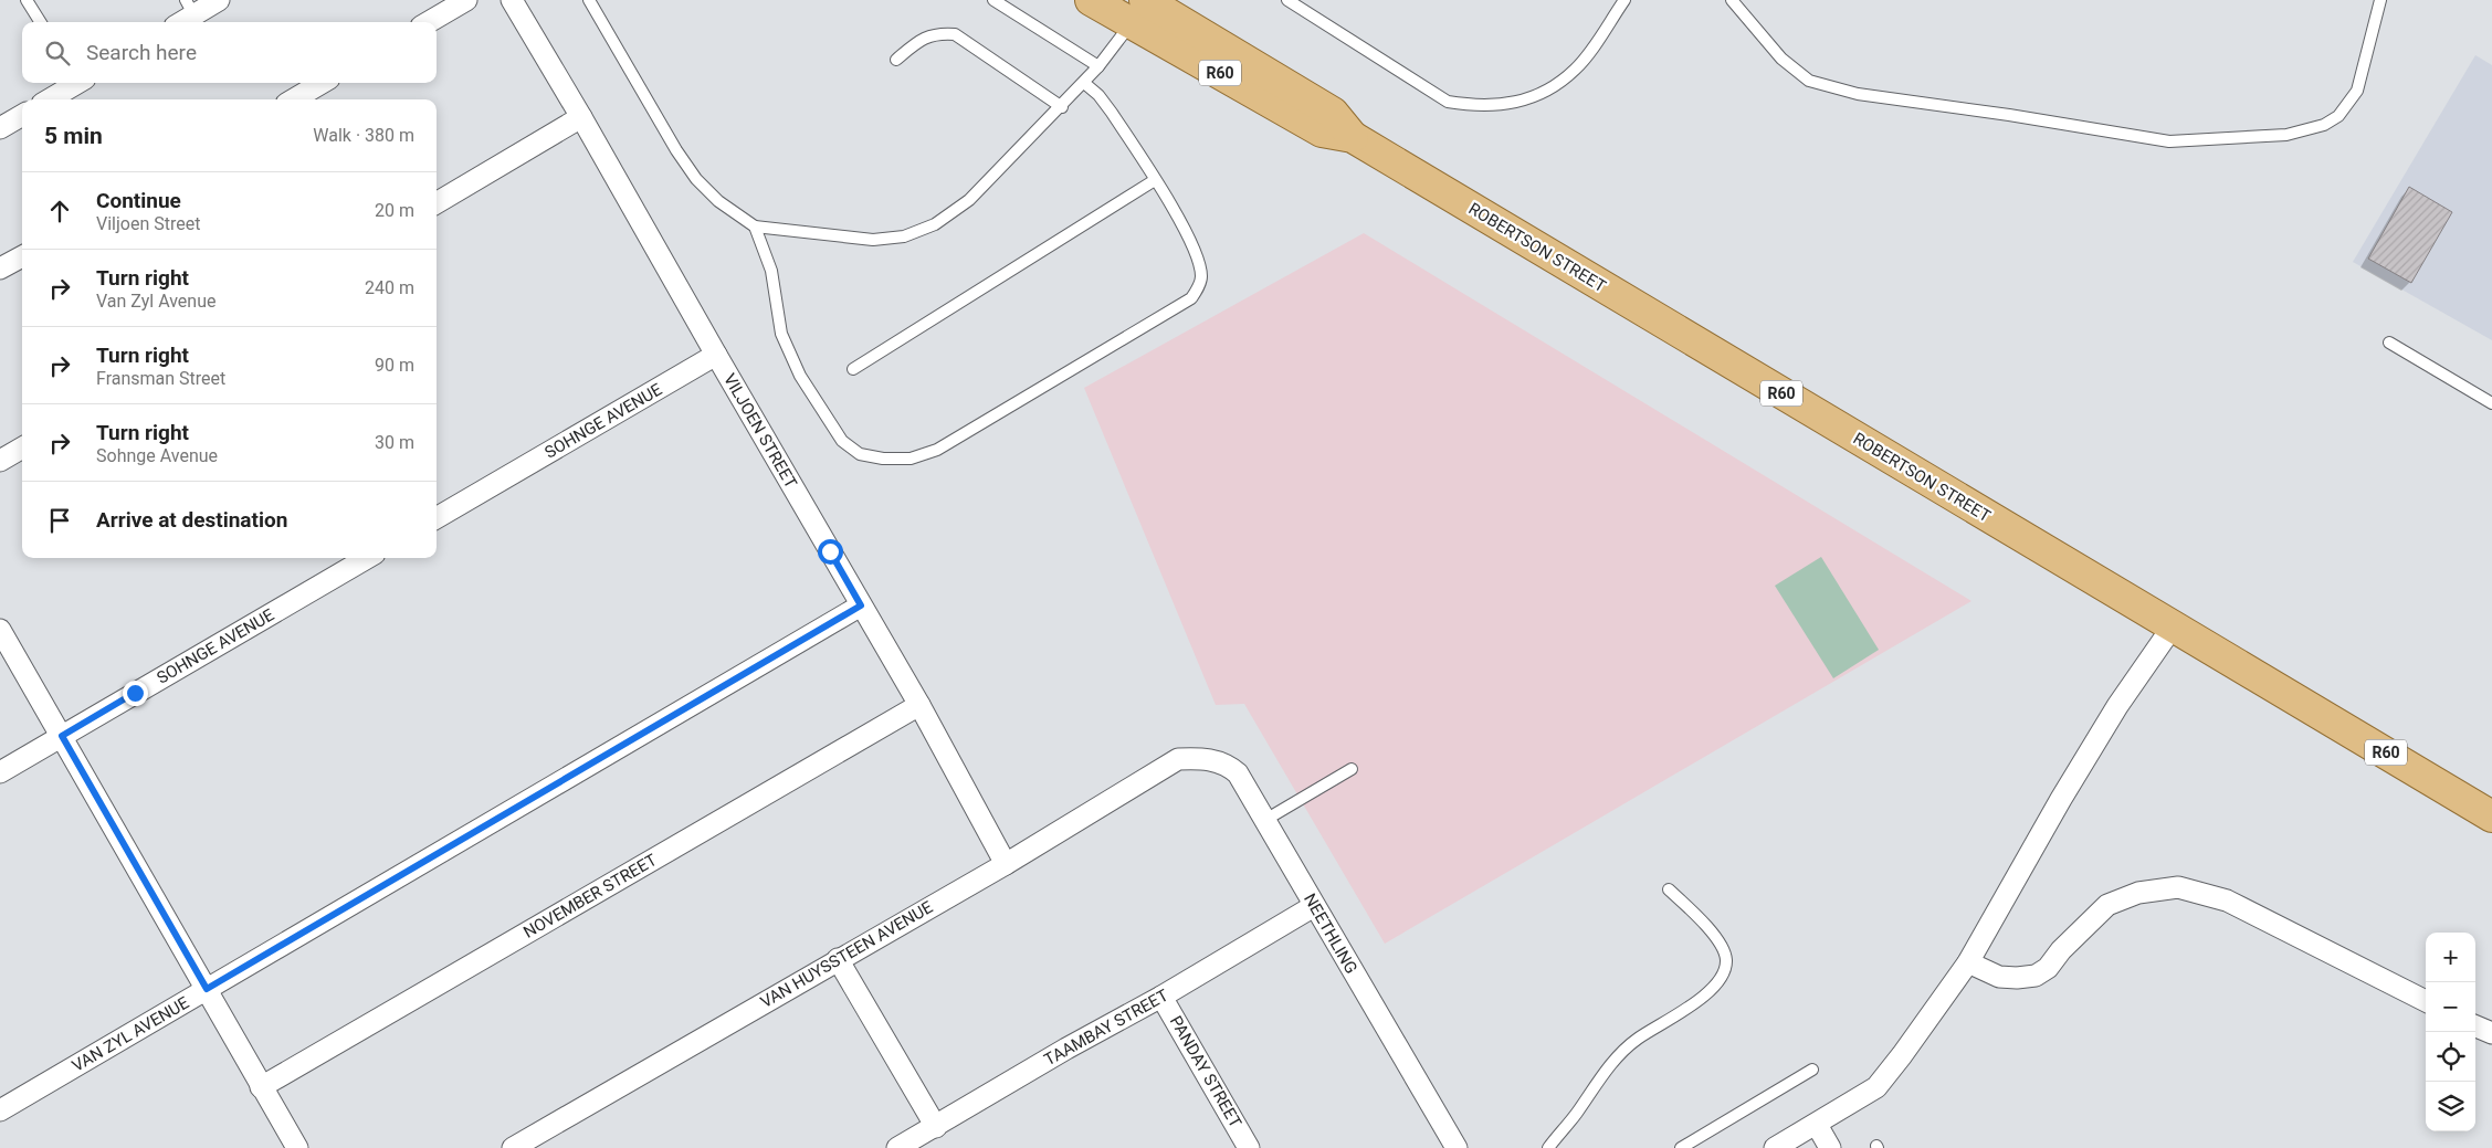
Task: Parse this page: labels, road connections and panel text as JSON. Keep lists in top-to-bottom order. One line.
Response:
{"streets":{"main road":["R60","ROBERTSON STREET"],"street":["SOHNGE AVENUE","VILJOEN STREET","NOVEMBER STREET","NEETHLING","VAN HUYSSTEEN AVENUE","TAAMBAY STREET","VAN ZYL AVENUE","PANDAY STREET"]},"crossings":[["SOHNGE AVENUE","VILJOEN STREET"],["VILJOEN STREET","NOVEMBER STREET"],["VILJOEN STREET","VAN HUYSSTEEN AVENUE"],["VILJOEN STREET","VAN ZYL AVENUE"],["NEETHLING","VAN HUYSSTEEN AVENUE"],["NEETHLING","TAAMBAY STREET"],["TAAMBAY STREET","PANDAY STREET"]],"page":{"search":"Search here","heading":["5 min","Walk · 380 m"],"list":[["Continue","Viljoen Street","20 m"],["Turn right","Van Zyl Avenue","240 m"],["Turn right","Fransman Street","90 m"],["Turn right","Sohnge Avenue","30 m"],"Arrive at destination"],"map_buttons":["+","−"]}}
